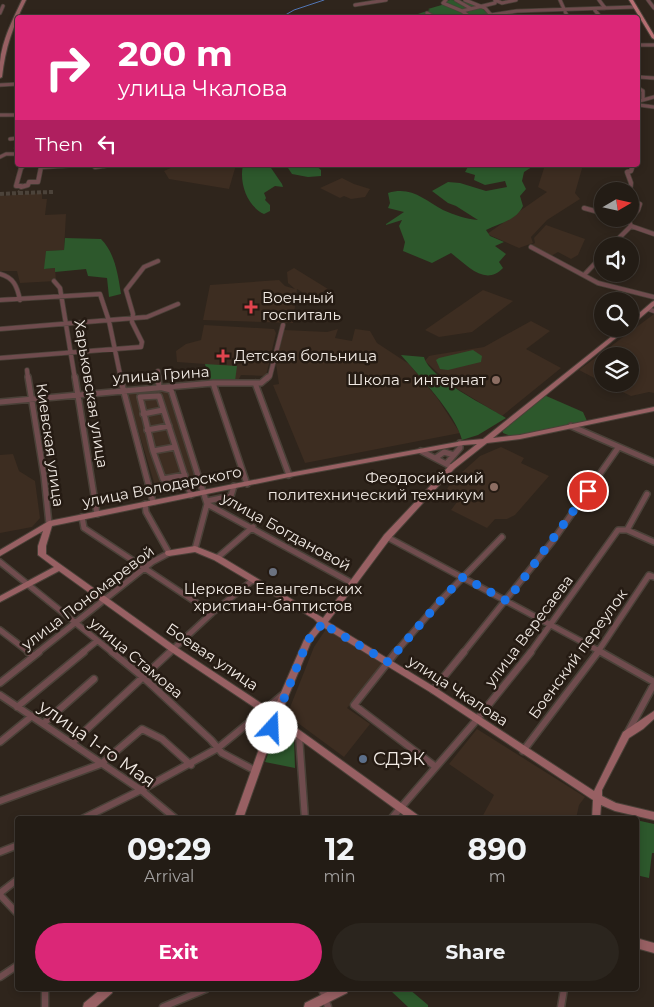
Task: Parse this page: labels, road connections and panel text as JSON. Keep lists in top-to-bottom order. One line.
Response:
{"streets":{"main road":["улица Володарского","Боевая улица","улица Чкалова"],"street":["улица Грина","Харьковская улица","Киевская улица","улица Богдановой","улица Пономаревой","улица Вересаева","Боенский переулок","улица Стамова","улица 1-го Мая"]},"crossings":[["улица Грина","Харьковская улица"],["улица Грина","Киевская улица"],["Харьковская улица","улица Володарского"],["Киевская улица","улица Володарского"],["Киевская улица","Боевая улица"],["улица Володарского","Боевая улица"],["улица Пономаревой","Боевая улица"],["улица Пономаревой","улица Стамова"],["улица Пономаревой","улица Чкалова"],["улица Вересаева","Боевая улица"],["улица Вересаева","улица Чкалова"],["Боенский переулок","улица Чкалова"]],"places":{"health":["Военный госпиталь","Детская больница"],"other":["Школа - интернат","Феодосийский политехнический техникум","Церковь Евангельских христиан-баптистов","СДЭК"]},"north":"right","page":{"turn":["200 m","улица Чкалова"],"then":"Then","eta":["09:29","Arrival","12","min","890","m"],"buttons":["Exit","Share"]}}
